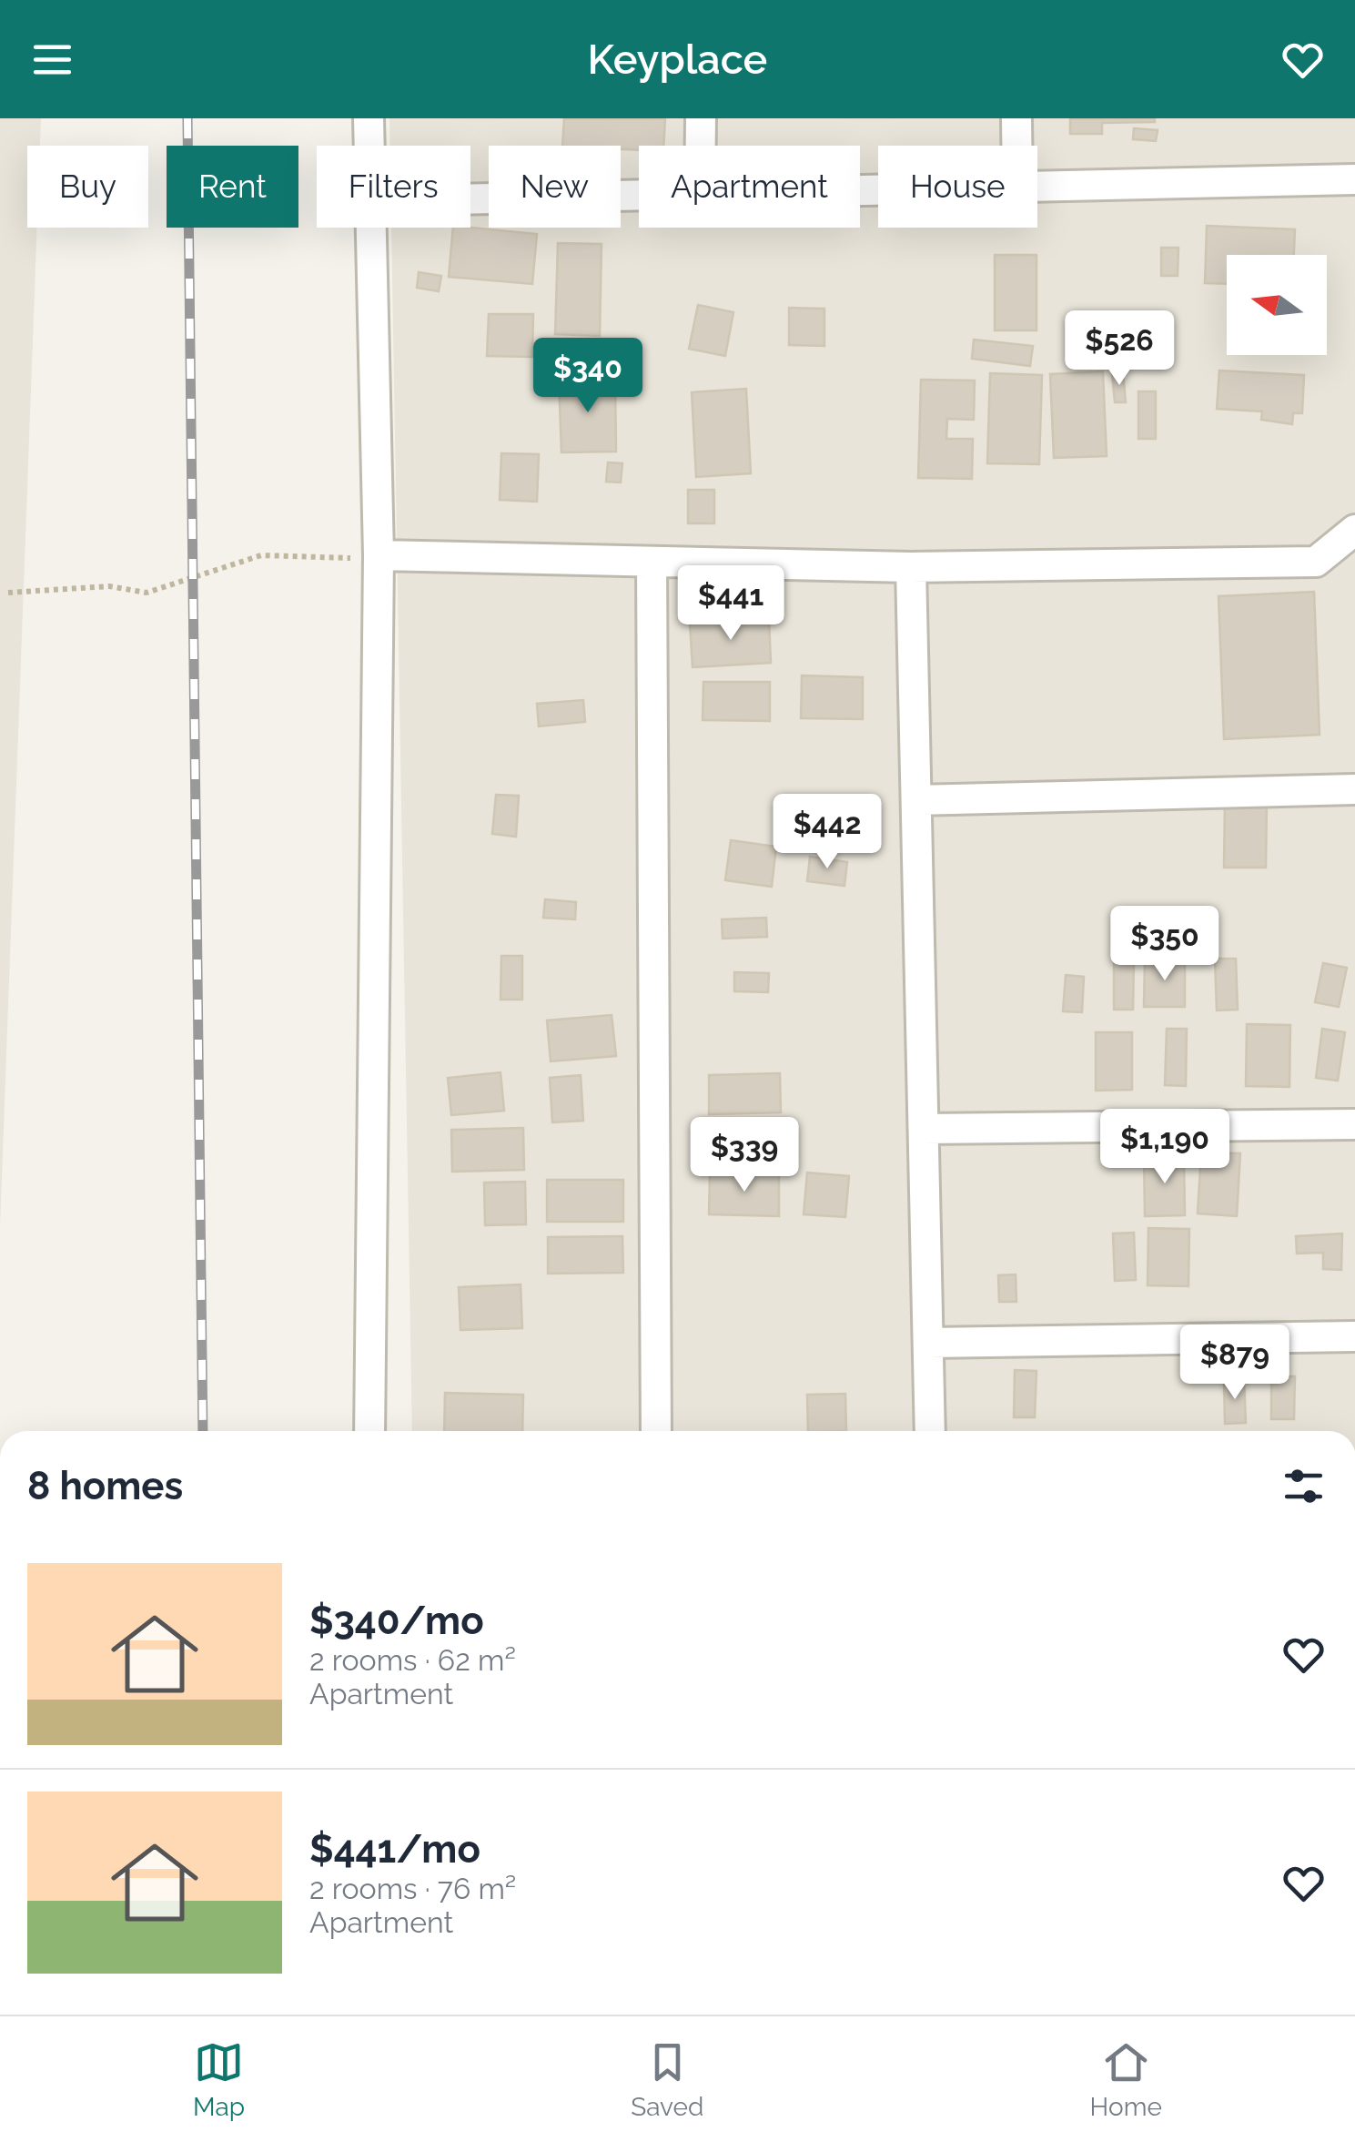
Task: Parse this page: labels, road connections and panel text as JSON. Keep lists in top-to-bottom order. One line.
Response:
{"north":"left","page":{"header":"Keyplace","chip":["Buy","Rent","Filters","New","Apartment","House"],"price":["$526","$340","$441","$442","$350","$1,190","$339","$879"],"heading":"8 homes","list":[{"name":"$340/mo","note":"2 rooms · 62 m² · Apartment"},{"name":"$441/mo","note":"2 rooms · 76 m² · Apartment"}],"tabs":["Map","Saved","Home"]}}
